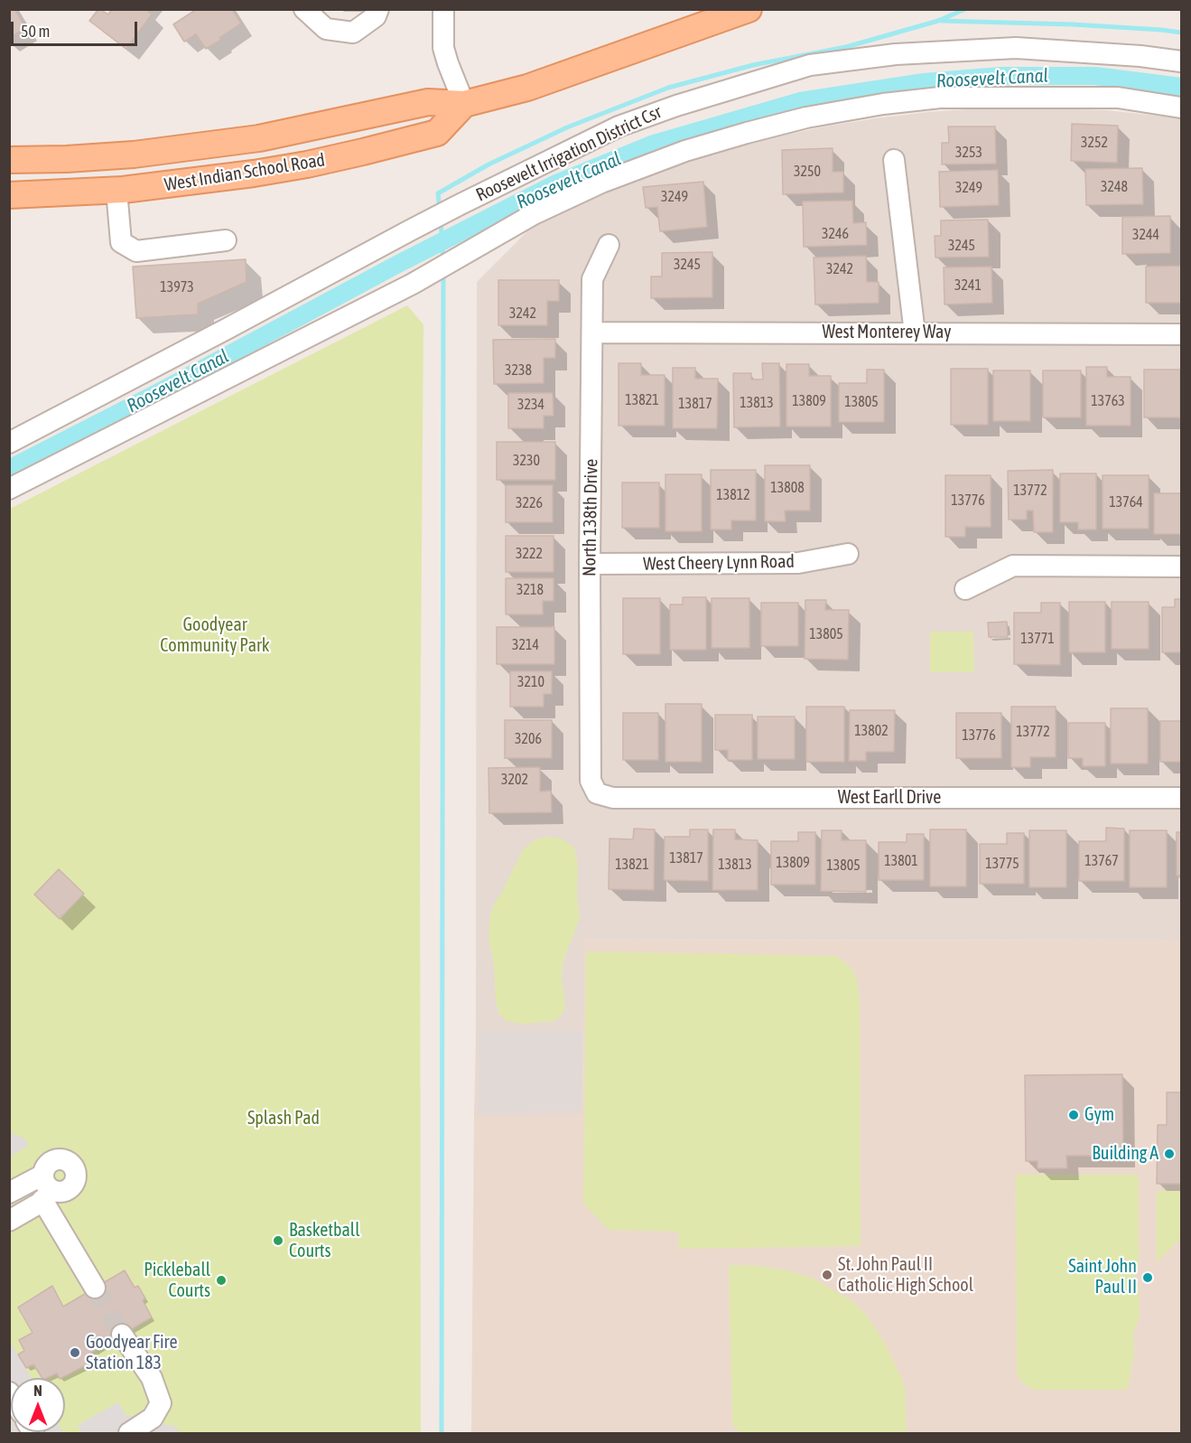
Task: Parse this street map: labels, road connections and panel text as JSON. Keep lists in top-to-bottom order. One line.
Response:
{"streets":{"main road":["West Indian School Road"],"street":["Roosevelt Irrigation District Csr","West Monterey Way","North 138th Drive","West Cheery Lynn Road","West Earll Drive"]},"crossings":[["West Monterey Way","North 138th Drive"],["North 138th Drive","West Cheery Lynn Road"],["North 138th Drive","West Earll Drive"]],"water":["Roosevelt Canal"],"parks":["Goodyear Community Park","Splash Pad"],"places":["Gym","Building A","Basketball Courts","St. John Paul II Catholic High School","Saint John Paul II","Pickleball Courts","Goodyear Fire Station 183"],"house_numbers":["3252","3253","3250","3248","3249","3249","3246","3244","3245","3245","3242","3241","13973","3242","3238","13821","13809","13763","13805","13813","13817","3234","3230","13808","13772","13812","13776","13764","3226","3222","3218","13805","13771","3214","3210","13802","13772","13776","3206","3202","13817","13801","13767","13809","13775","13821","13813","13805"],"scale_bar":"50 m","north":"top"}
